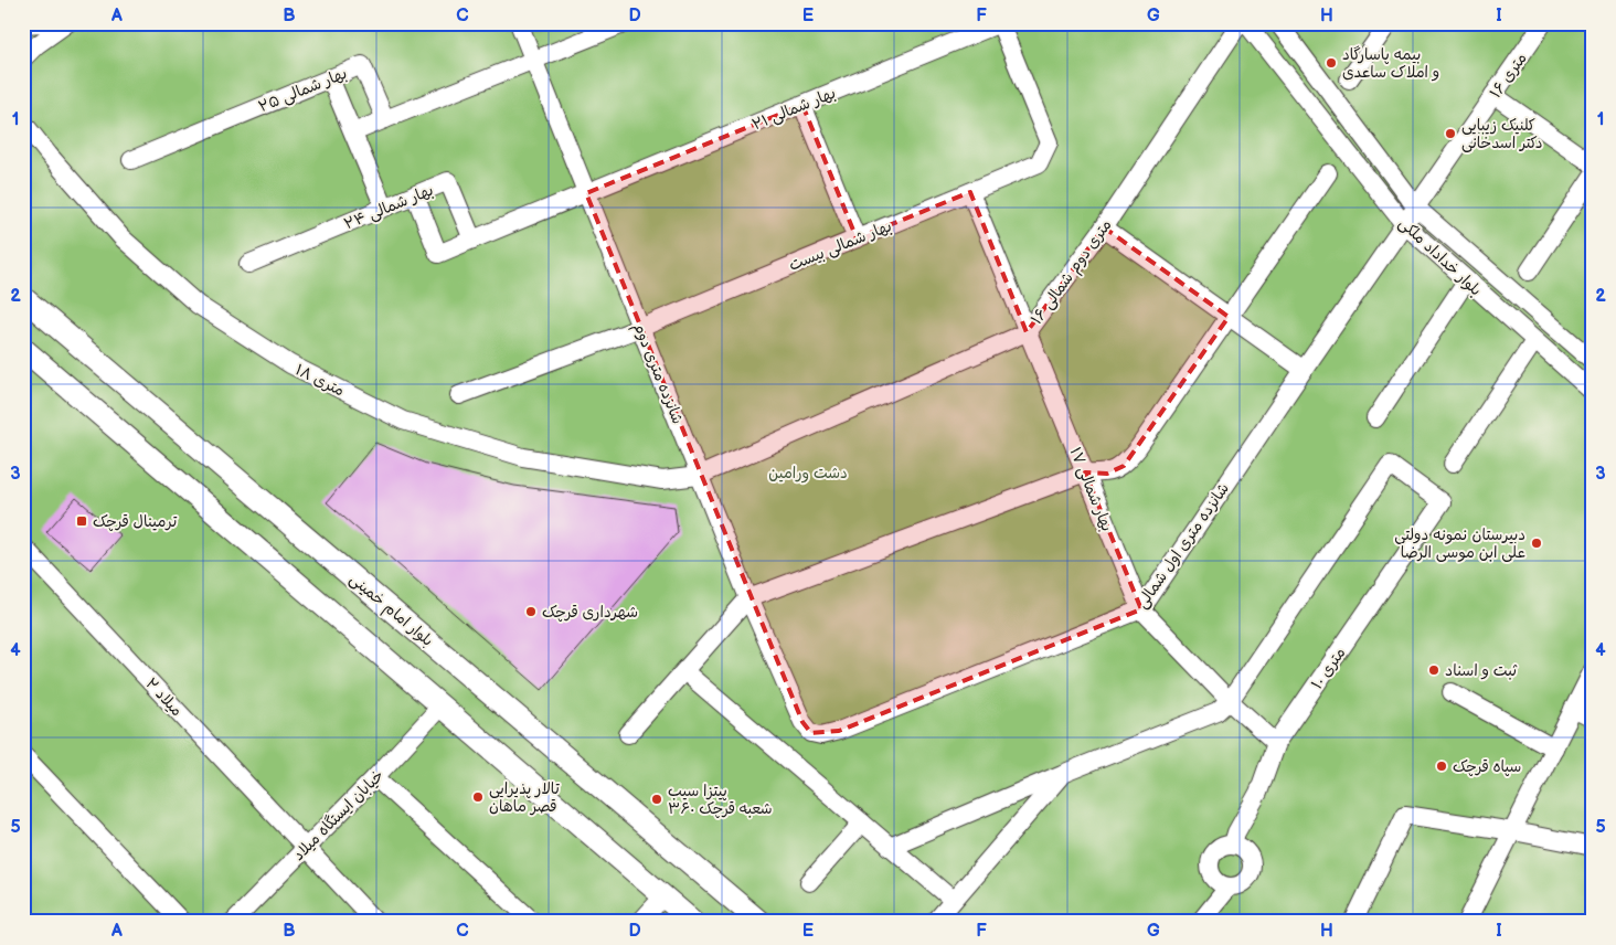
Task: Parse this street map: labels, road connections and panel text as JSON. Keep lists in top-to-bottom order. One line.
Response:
{"streets":{"main road":["بلوار امام خمینی"],"street":["۱۶ متری","بهار شمالی ۲۵","بهار شمالی ۲۱","بهار شمالی ۲۴","بهار شمالی بیست","بلوار خداداد ملکی","۱۶ متری دوم شمالی","شانزده متری دوم","۱۸ متری","بهار شمالی ۱۷","شانزده متری اول شمالی","۱۰ متری","میلاد ۲","خیابان ایستگاه میلاد"]},"crossings":[["۱۶ متری","بلوار خداداد ملکی"],["۱۶ متری","شانزده متری اول شمالی"],["بهار شمالی ۲۱","بهار شمالی بیست"],["بهار شمالی ۲۱","شانزده متری دوم"],["بهار شمالی بیست","شانزده متری دوم"],["بهار شمالی بیست","بهار شمالی ۱۷"],["بلوار خداداد ملکی","شانزده متری اول شمالی"],["۱۶ متری دوم شمالی","شانزده متری دوم"],["۱۶ متری دوم شمالی","۱۸ متری"],["۱۶ متری دوم شمالی","بهار شمالی ۱۷"],["شانزده متری دوم","۱۸ متری"],["شانزده متری دوم","شانزده متری اول شمالی"],["بهار شمالی ۱۷","شانزده متری اول شمالی"],["بهار شمالی ۱۷","۱۰ متری"],["میلاد ۲","خیابان ایستگاه میلاد"]],"parks":["دشت ورامین"],"places":{"other":["بیمه پاسارگاد و املاک ساعدی","کلنیک زیبایی دکتر اسدخانی","دبیرستان نمونه دولتی علی ابن موسی الرضا","شهرداری قرچک","ثبت و اسناد","سپاه قرچک","تالار پذیرایی قصر ماهان","پیتزا سیب ۳۶۰ شعبه قرچک"],"transit":["ترمینال قرچک"]},"grid":{"columns":["A","B","C","D","E","F","G","H","I"],"rows":["1","2","3","4","5"]}}
